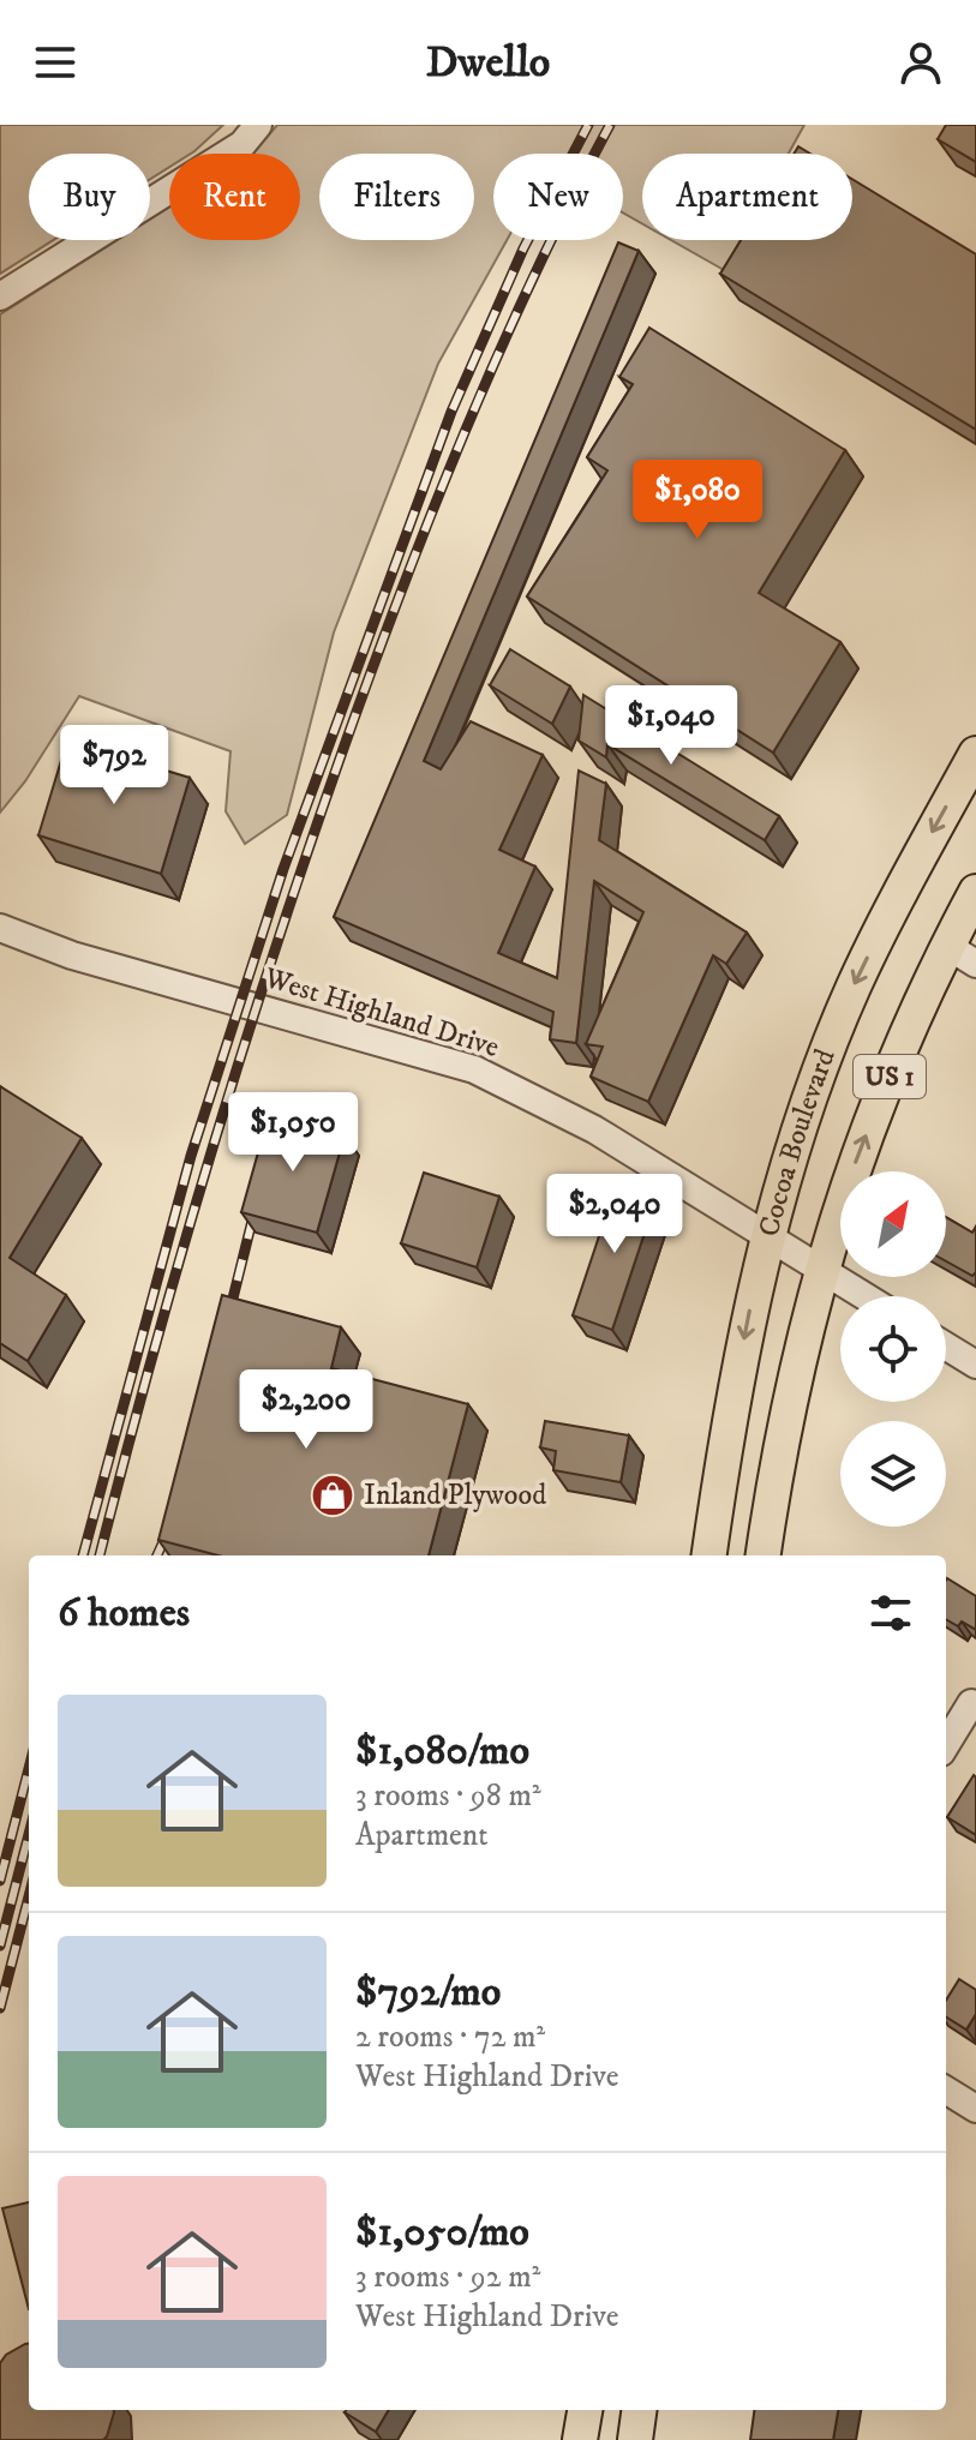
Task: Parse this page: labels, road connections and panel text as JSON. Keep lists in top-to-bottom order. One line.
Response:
{"streets":{"main road":["US 1","Cocoa Boulevard"],"street":["West Highland Drive"]},"crossings":[["West Highland Drive","Cocoa Boulevard"]],"places":{"shop":["Inland Plywood"]},"north":"top right","page":{"header":"Dwello","chip":["Buy","Rent","Filters","New","Apartment"],"price":["$1,080","$1,040","$792","$1,050","$2,040","$2,200"],"heading":"6 homes","list":[{"name":"$1,080/mo","note":"3 rooms · 98 m² · Apartment"},{"name":"$792/mo","note":"2 rooms · 72 m² · West Highland Drive"},{"name":"$1,050/mo","note":"3 rooms · 92 m² · West Highland Drive"}]}}
